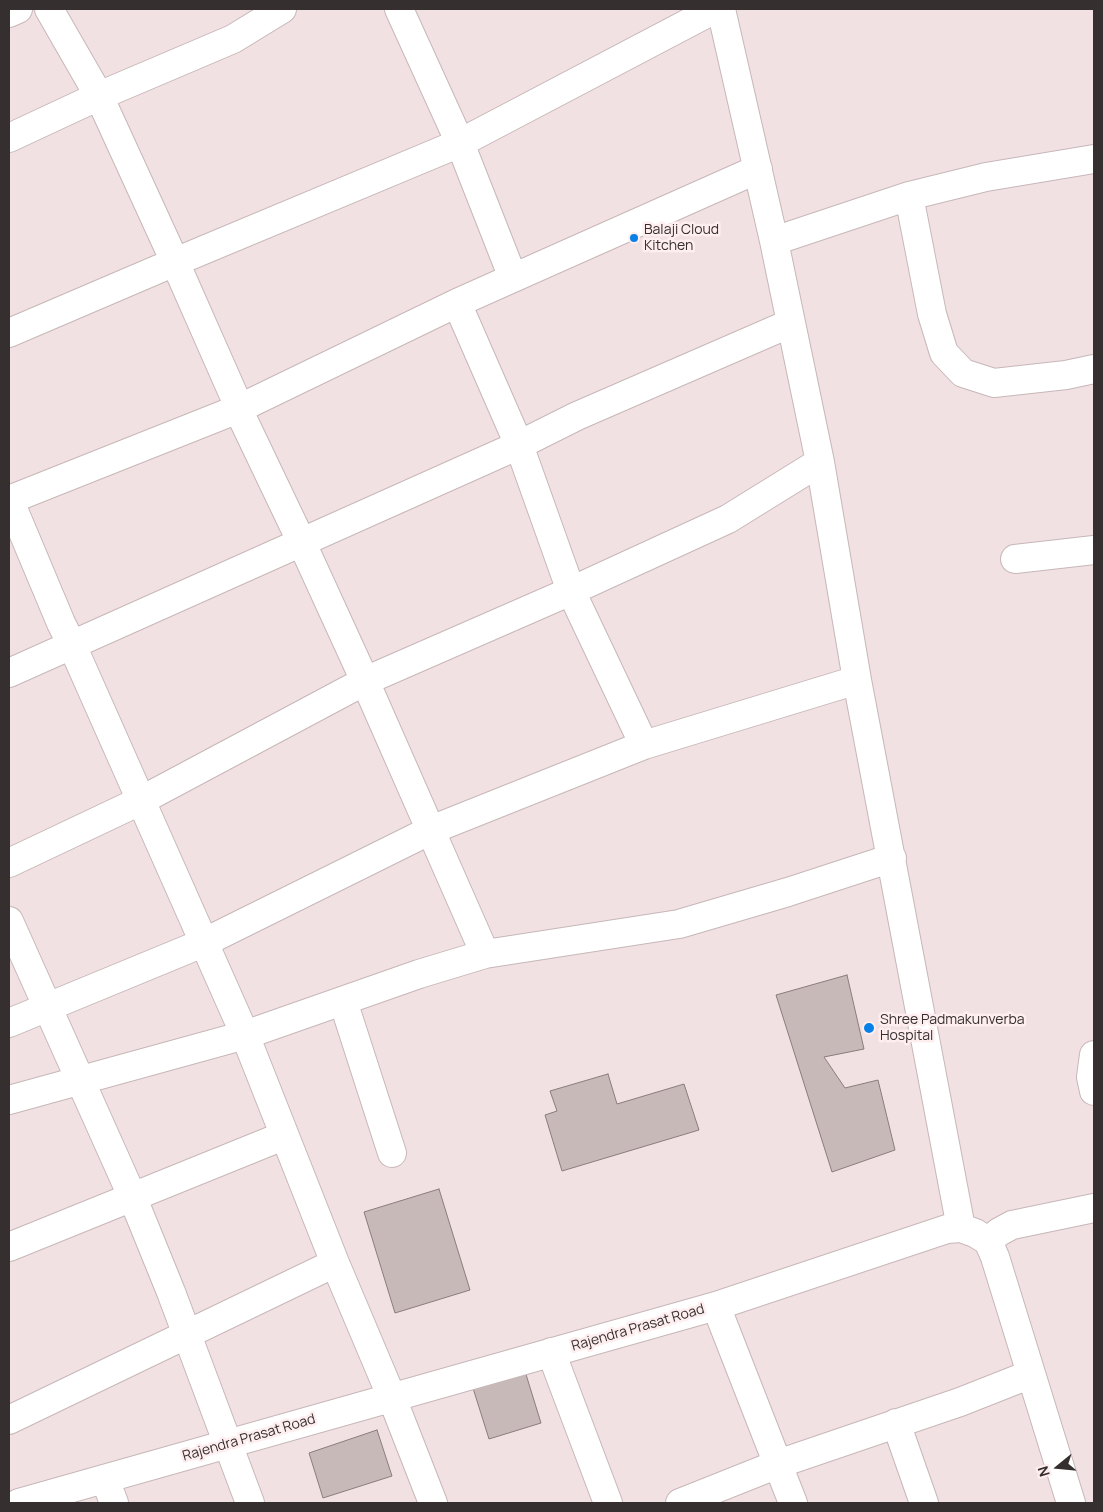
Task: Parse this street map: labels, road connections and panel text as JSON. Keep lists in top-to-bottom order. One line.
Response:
{"streets":{"street":["Rajendra Prasat Road"]},"places":["Balaji Cloud Kitchen","Shree Padmakunverba Hospital"],"north":"left"}
